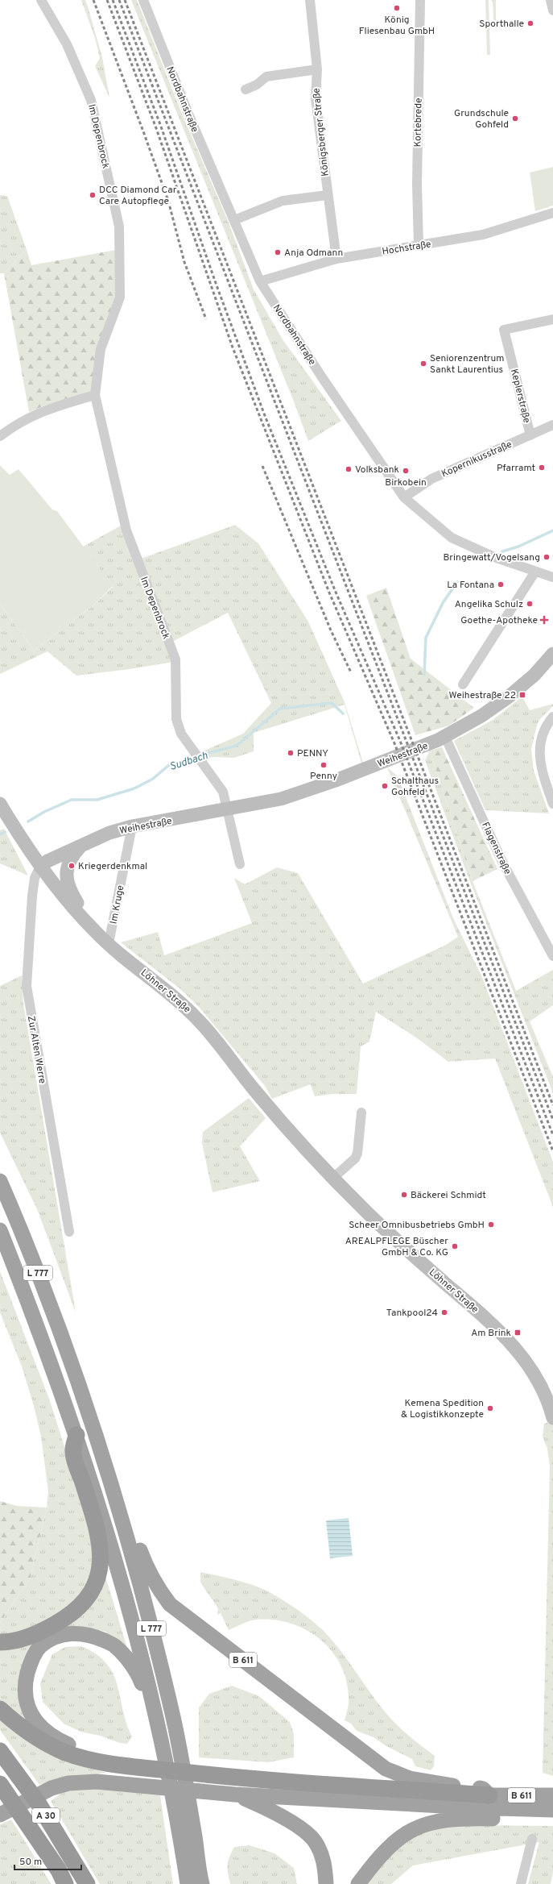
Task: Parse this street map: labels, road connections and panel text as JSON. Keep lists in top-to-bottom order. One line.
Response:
{"streets":{"highway":["L 777","B 611","A 30"],"main road":["Weihestraße","Löhner Straße"],"street":["Nordbahnstraße","Kortebrede","Königsberger Straße","Im Depenbrock","Hochstraße","Keplerstraße","Kopernikusstraße","Flagenstraße","Im Kruge","Zur Alten Werre"]},"crossings":[["Nordbahnstraße","Hochstraße"],["Nordbahnstraße","Kopernikusstraße"],["Kortebrede","Hochstraße"],["Königsberger Straße","Hochstraße"],["Im Depenbrock","Weihestraße"],["Keplerstraße","Kopernikusstraße"],["Weihestraße","Flagenstraße"],["Weihestraße","Im Kruge"],["Weihestraße","Löhner Straße"],["Weihestraße","Zur Alten Werre"],["Im Kruge","Löhner Straße"],["Löhner Straße","Zur Alten Werre"],["L 777","B 611"]],"water":["Sudbach"],"places":{"other":["König Fliesenbau GmbH","Sporthalle","Grundschule Gohfeld","DCC Diamond Car Care Autopflege","Anja Odmann","Seniorenzentrum Sankt Laurentius","Pfarramt","Volksbank","Birkobein","Bringewatt/Vogelsang","La Fontana","Angelika Schulz","PENNY","Penny","Schalthaus Gohfeld","Kriegerdenkmal","Bäckerei Schmidt","Scheer Omnibusbetriebs GmbH","AREALPFLEGE Büscher GmbH & Co. KG","Tankpool24","Kemena Spedition & Logistikkonzepte"],"health":["Goethe-Apotheke"],"transit":["Weihestraße 22","Am Brink"]},"scale_bar":"50 m"}
